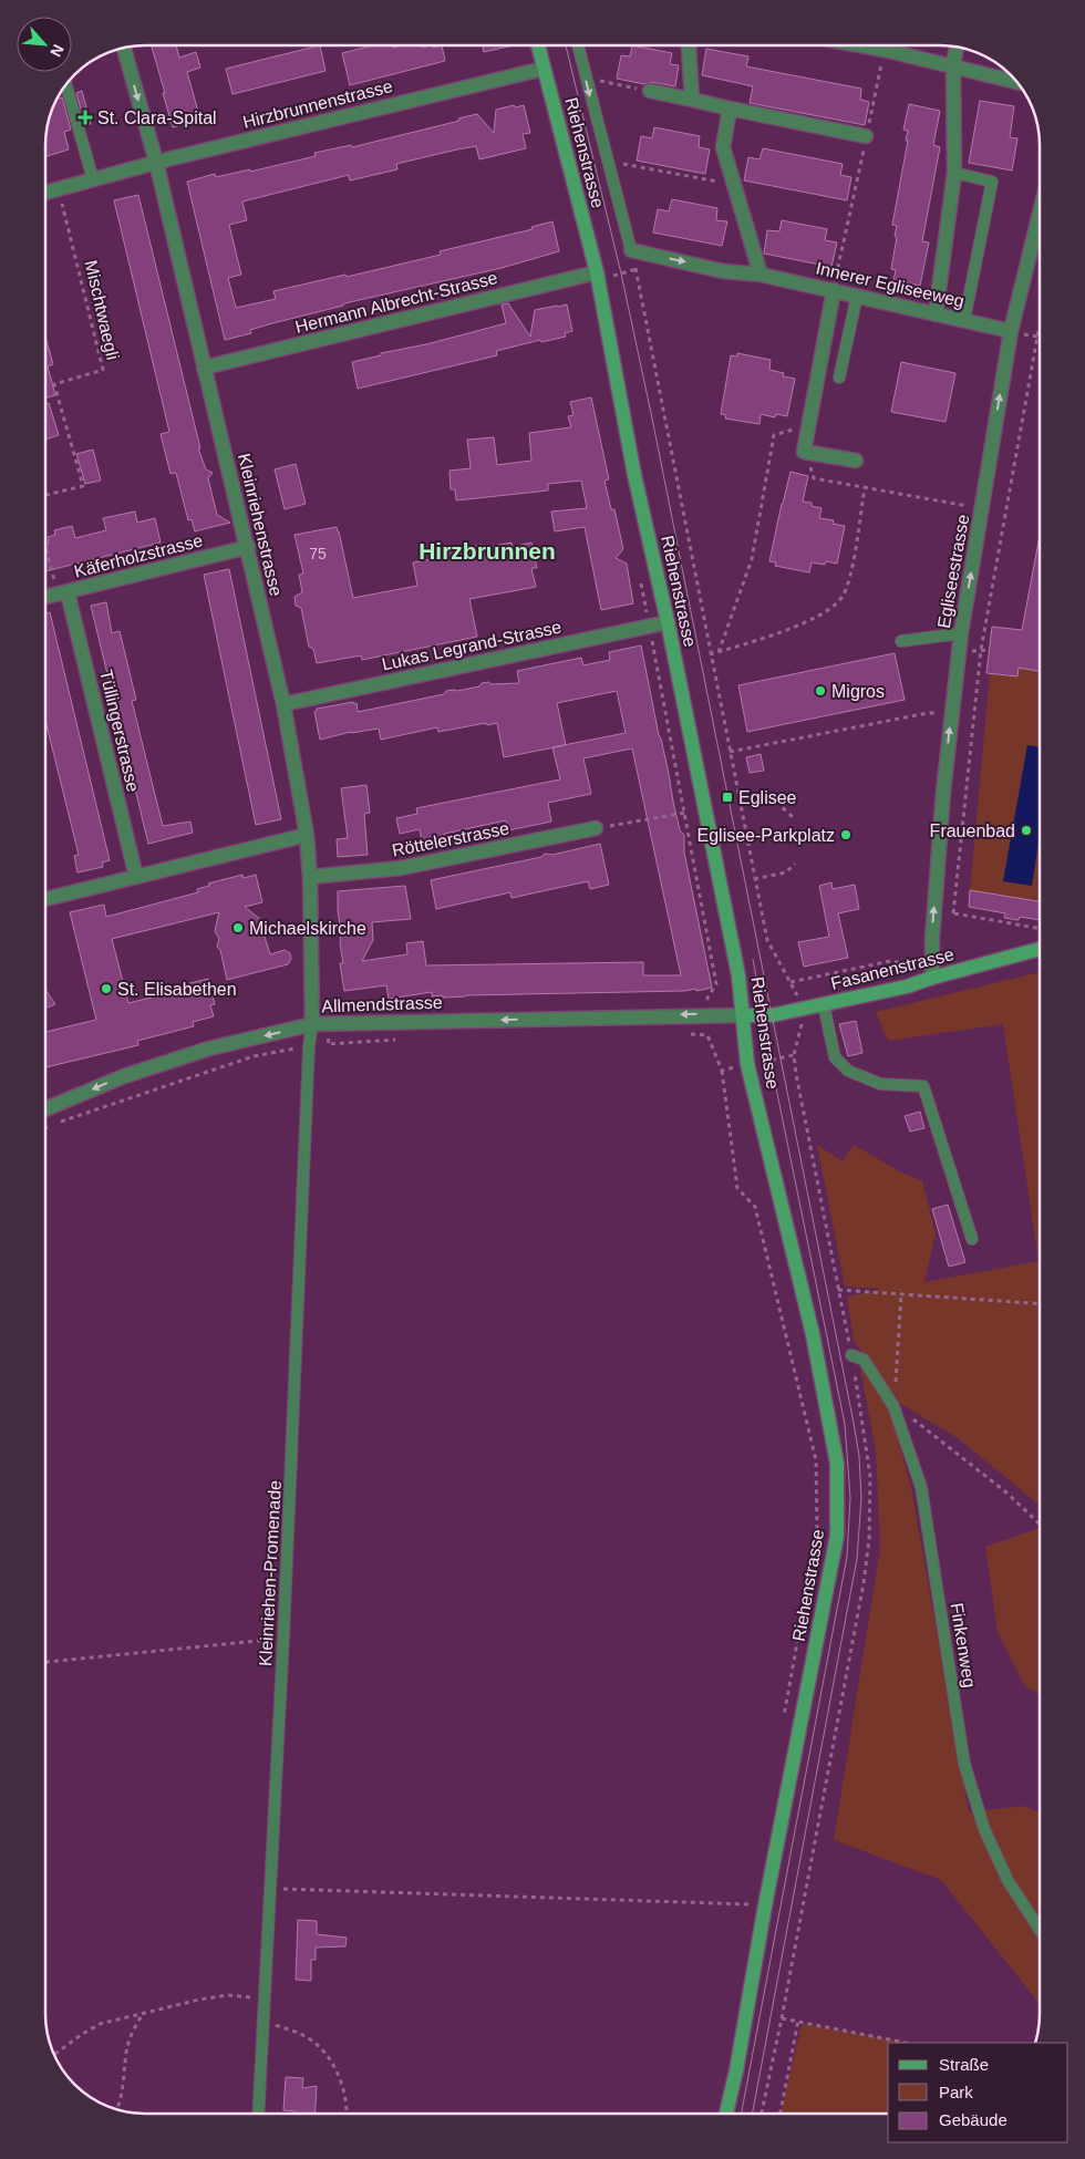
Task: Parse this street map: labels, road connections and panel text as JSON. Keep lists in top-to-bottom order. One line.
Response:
{"streets":{"main road":["Riehenstrasse","Fasanenstrasse"],"street":["Hirzbrunnenstrasse","Innerer Egliseeweg","Hermann Albrecht-Strasse","Kleinriehenstrasse","Käferholzstrasse","Egliseestrasse","Lukas Legrand-Strasse","Tüllingerstrasse","Röttelerstrasse","Allmendstrasse"],"lane":["Kleinriehen-Promenade","Finkenweg"],"path":["Mischtwaegli"]},"crossings":[["Hirzbrunnenstrasse","Riehenstrasse"],["Hirzbrunnenstrasse","Mischtwaegli"],["Hirzbrunnenstrasse","Kleinriehenstrasse"],["Riehenstrasse","Hermann Albrecht-Strasse"],["Riehenstrasse","Lukas Legrand-Strasse"],["Riehenstrasse","Fasanenstrasse"],["Riehenstrasse","Allmendstrasse"],["Innerer Egliseeweg","Egliseestrasse"],["Hermann Albrecht-Strasse","Kleinriehenstrasse"],["Kleinriehenstrasse","Käferholzstrasse"],["Kleinriehenstrasse","Lukas Legrand-Strasse"],["Kleinriehenstrasse","Röttelerstrasse"],["Kleinriehenstrasse","Allmendstrasse"],["Kleinriehenstrasse","Kleinriehen-Promenade"],["Käferholzstrasse","Tüllingerstrasse"],["Egliseestrasse","Fasanenstrasse"],["Fasanenstrasse","Allmendstrasse"],["Allmendstrasse","Kleinriehen-Promenade"]],"one_way":["Egliseestrasse","Allmendstrasse"],"districts":["Hirzbrunnen"],"places":{"health":["St. Clara-Spital"],"other":["Migros","Frauenbad","Eglisee-Parkplatz","Michaelskirche","St. Elisabethen"],"transit":["Eglisee"]},"house_numbers":["75"],"legend":["Straße","Park","Gebäude"],"north":"bottom right"}
